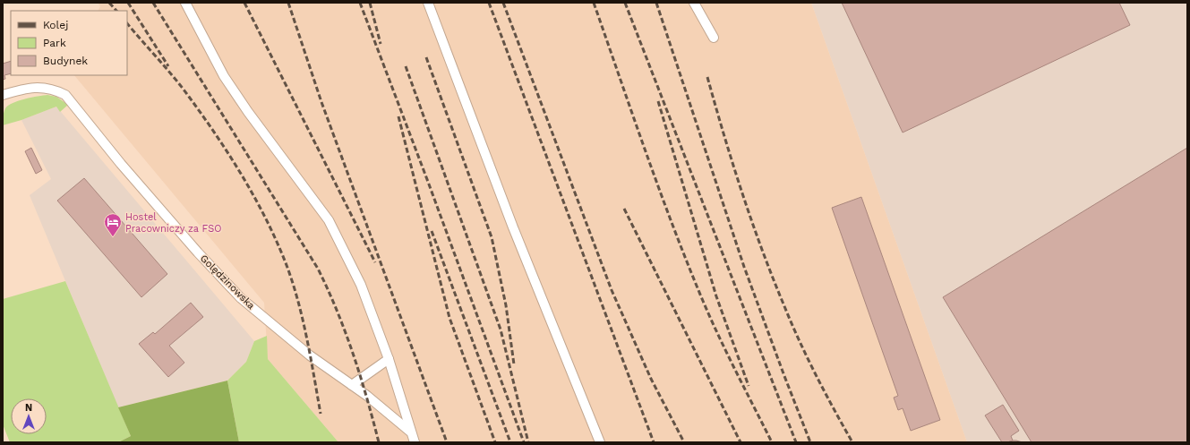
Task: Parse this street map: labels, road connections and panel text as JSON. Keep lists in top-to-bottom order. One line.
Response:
{"streets":{"lane":["Golędzinowska"]},"places":{"hotel":["Hostel Pracowniczy za FSO"]},"legend":["Kolej","Park","Budynek"],"north":"top"}
